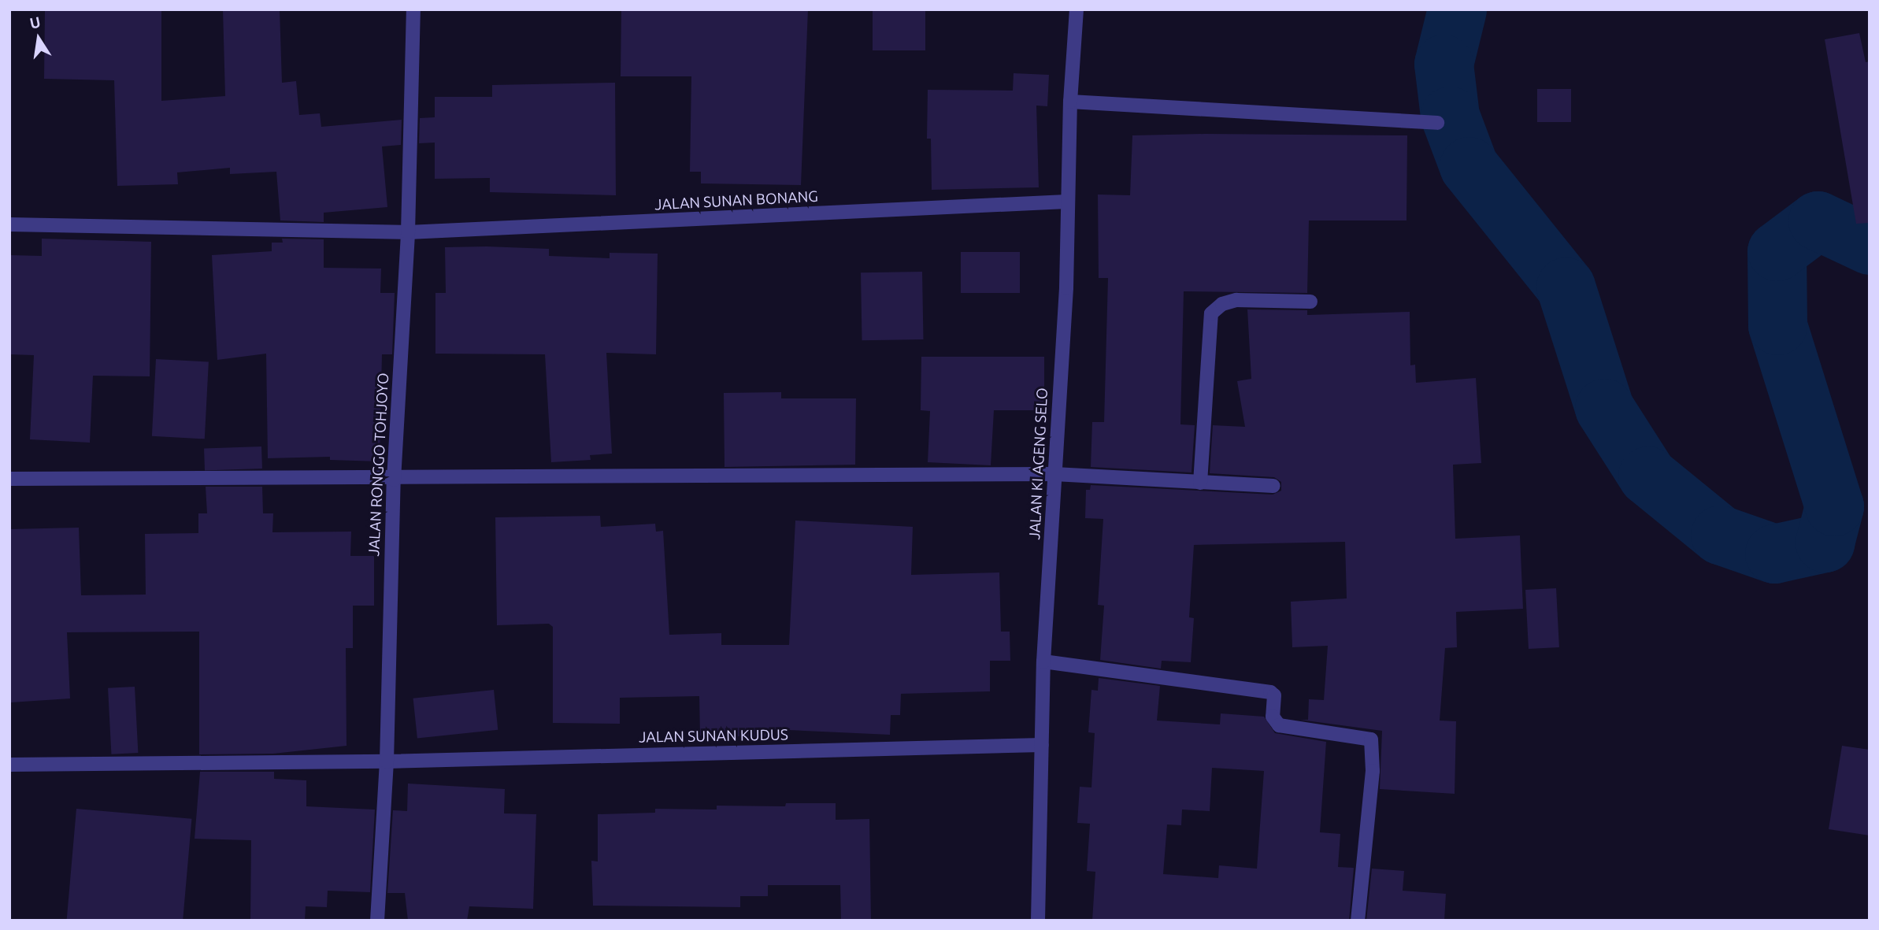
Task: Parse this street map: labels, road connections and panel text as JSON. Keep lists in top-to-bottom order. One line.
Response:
{"streets":{"street":["JALAN SUNAN BONANG","JALAN KI AGENG SELO","JALAN RONGGO TOHJOYO","JALAN SUNAN KUDUS"]},"crossings":[["JALAN SUNAN BONANG","JALAN KI AGENG SELO"],["JALAN SUNAN BONANG","JALAN RONGGO TOHJOYO"],["JALAN KI AGENG SELO","JALAN SUNAN KUDUS"],["JALAN RONGGO TOHJOYO","JALAN SUNAN KUDUS"]],"north":"top"}
